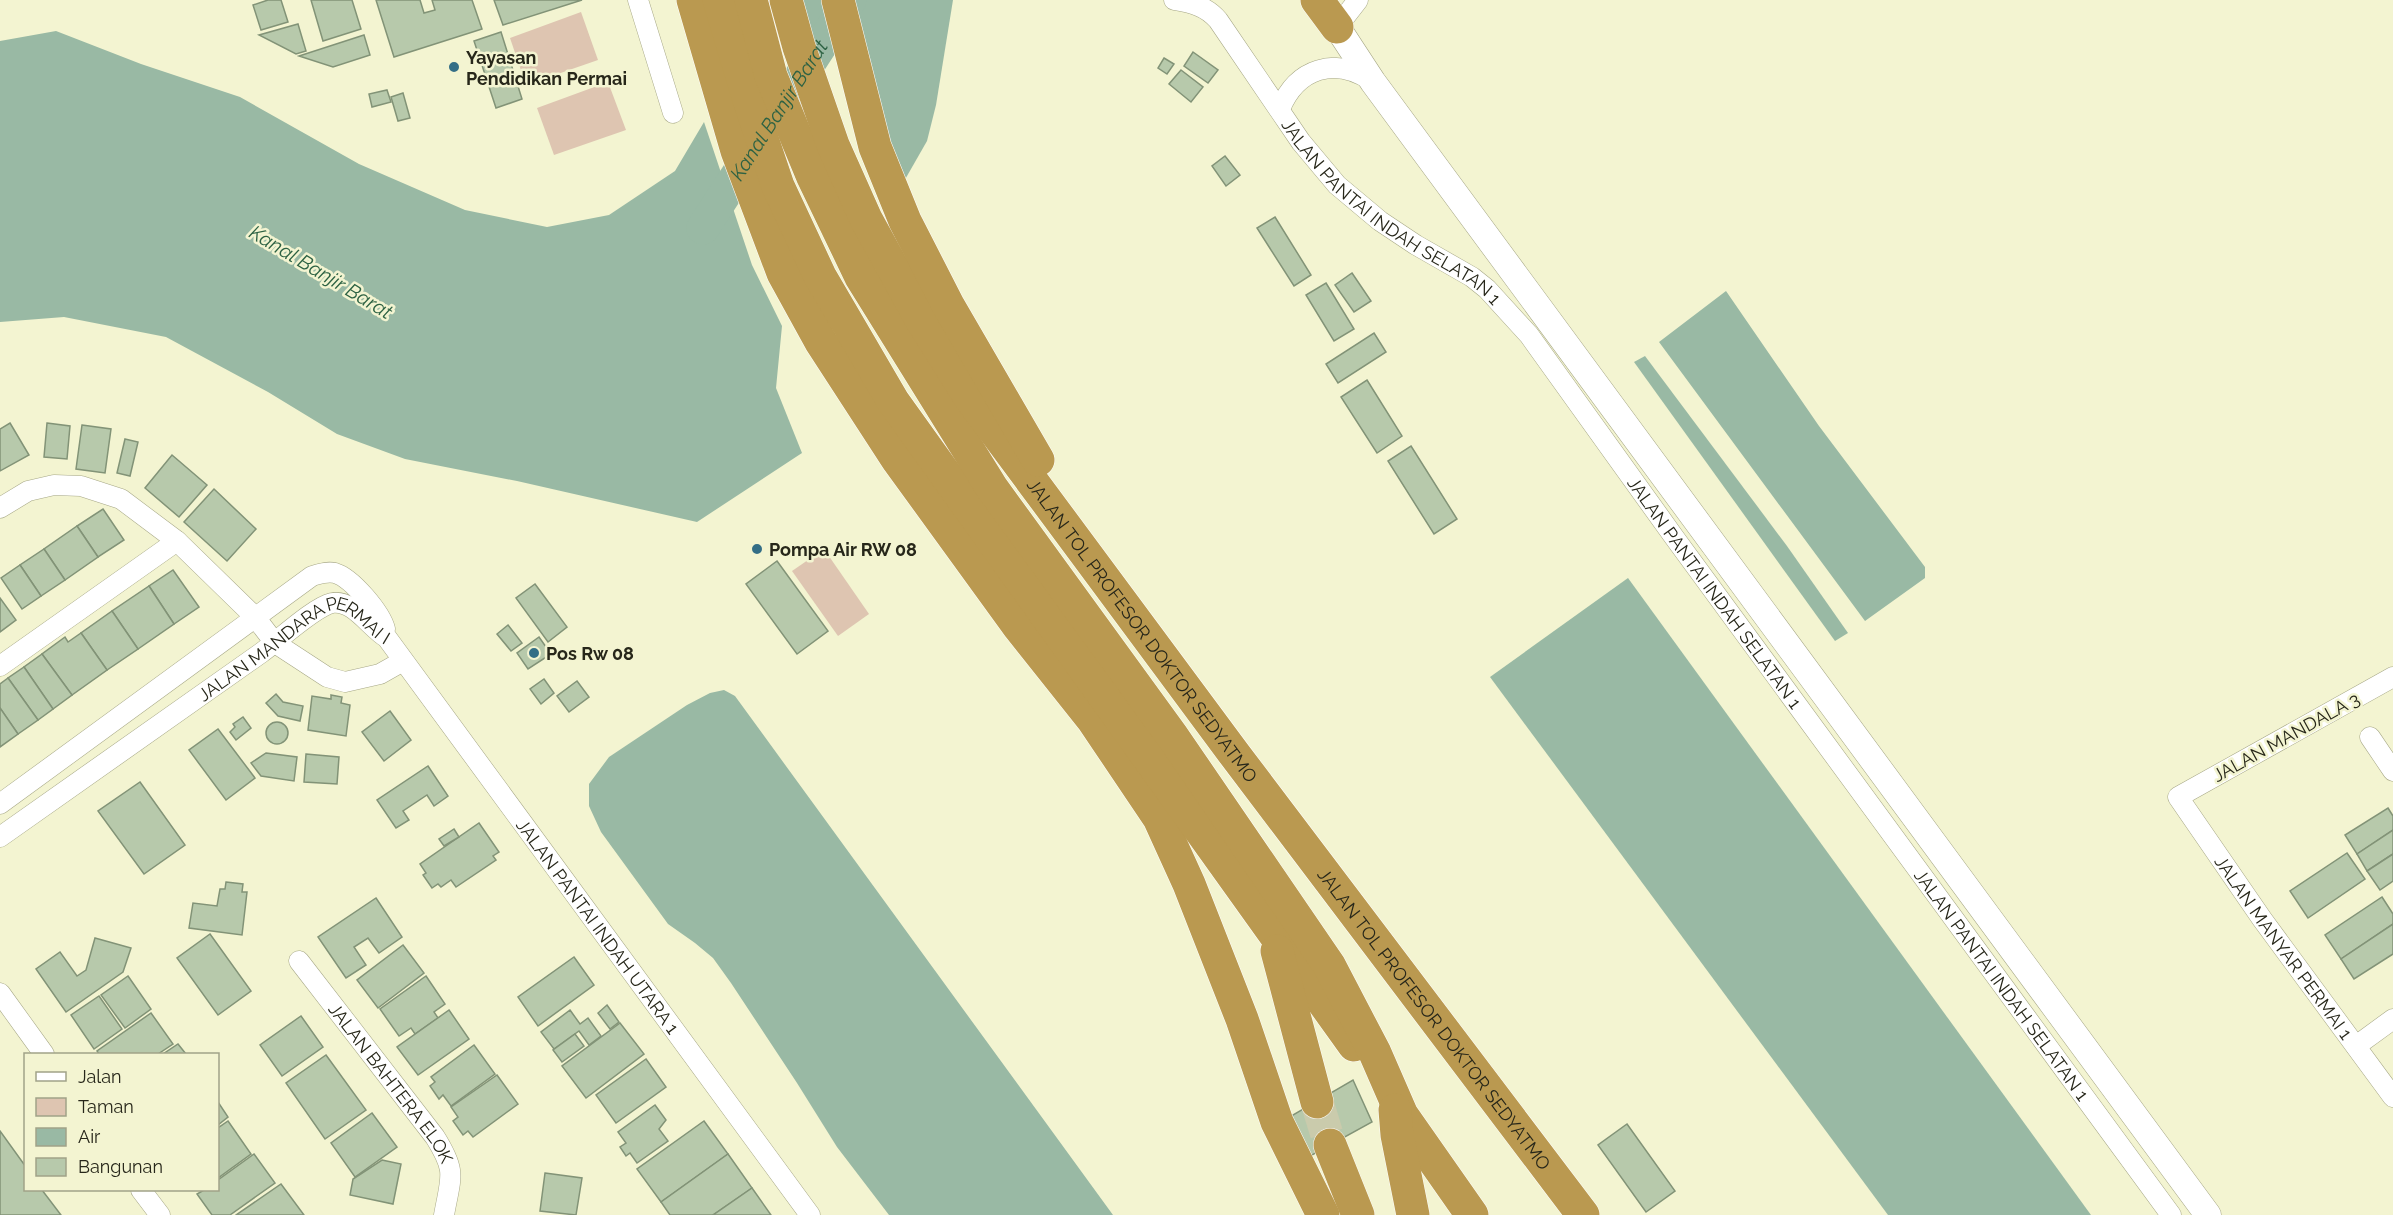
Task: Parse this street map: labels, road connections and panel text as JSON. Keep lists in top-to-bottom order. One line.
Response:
{"streets":{"highway":["JALAN TOL PROFESOR DOKTOR SEDYATMO"],"street":["JALAN PANTAI INDAH SELATAN 1","JALAN MANDARA PERMAI I","JALAN MANDALA 3","JALAN PANTAI INDAH UTARA 1","JALAN MANYAR PERMAI 1","JALAN BAHTERA ELOK"]},"crossings":[["JALAN MANDARA PERMAI I","JALAN PANTAI INDAH UTARA 1"],["JALAN MANDALA 3","JALAN MANYAR PERMAI 1"]],"water":["Kanal Banjir Barat"],"places":["Yayasan Pendidikan Permai","Pompa Air RW 08","Pos Rw 08"],"legend":["Jalan","Taman","Air","Bangunan"]}
